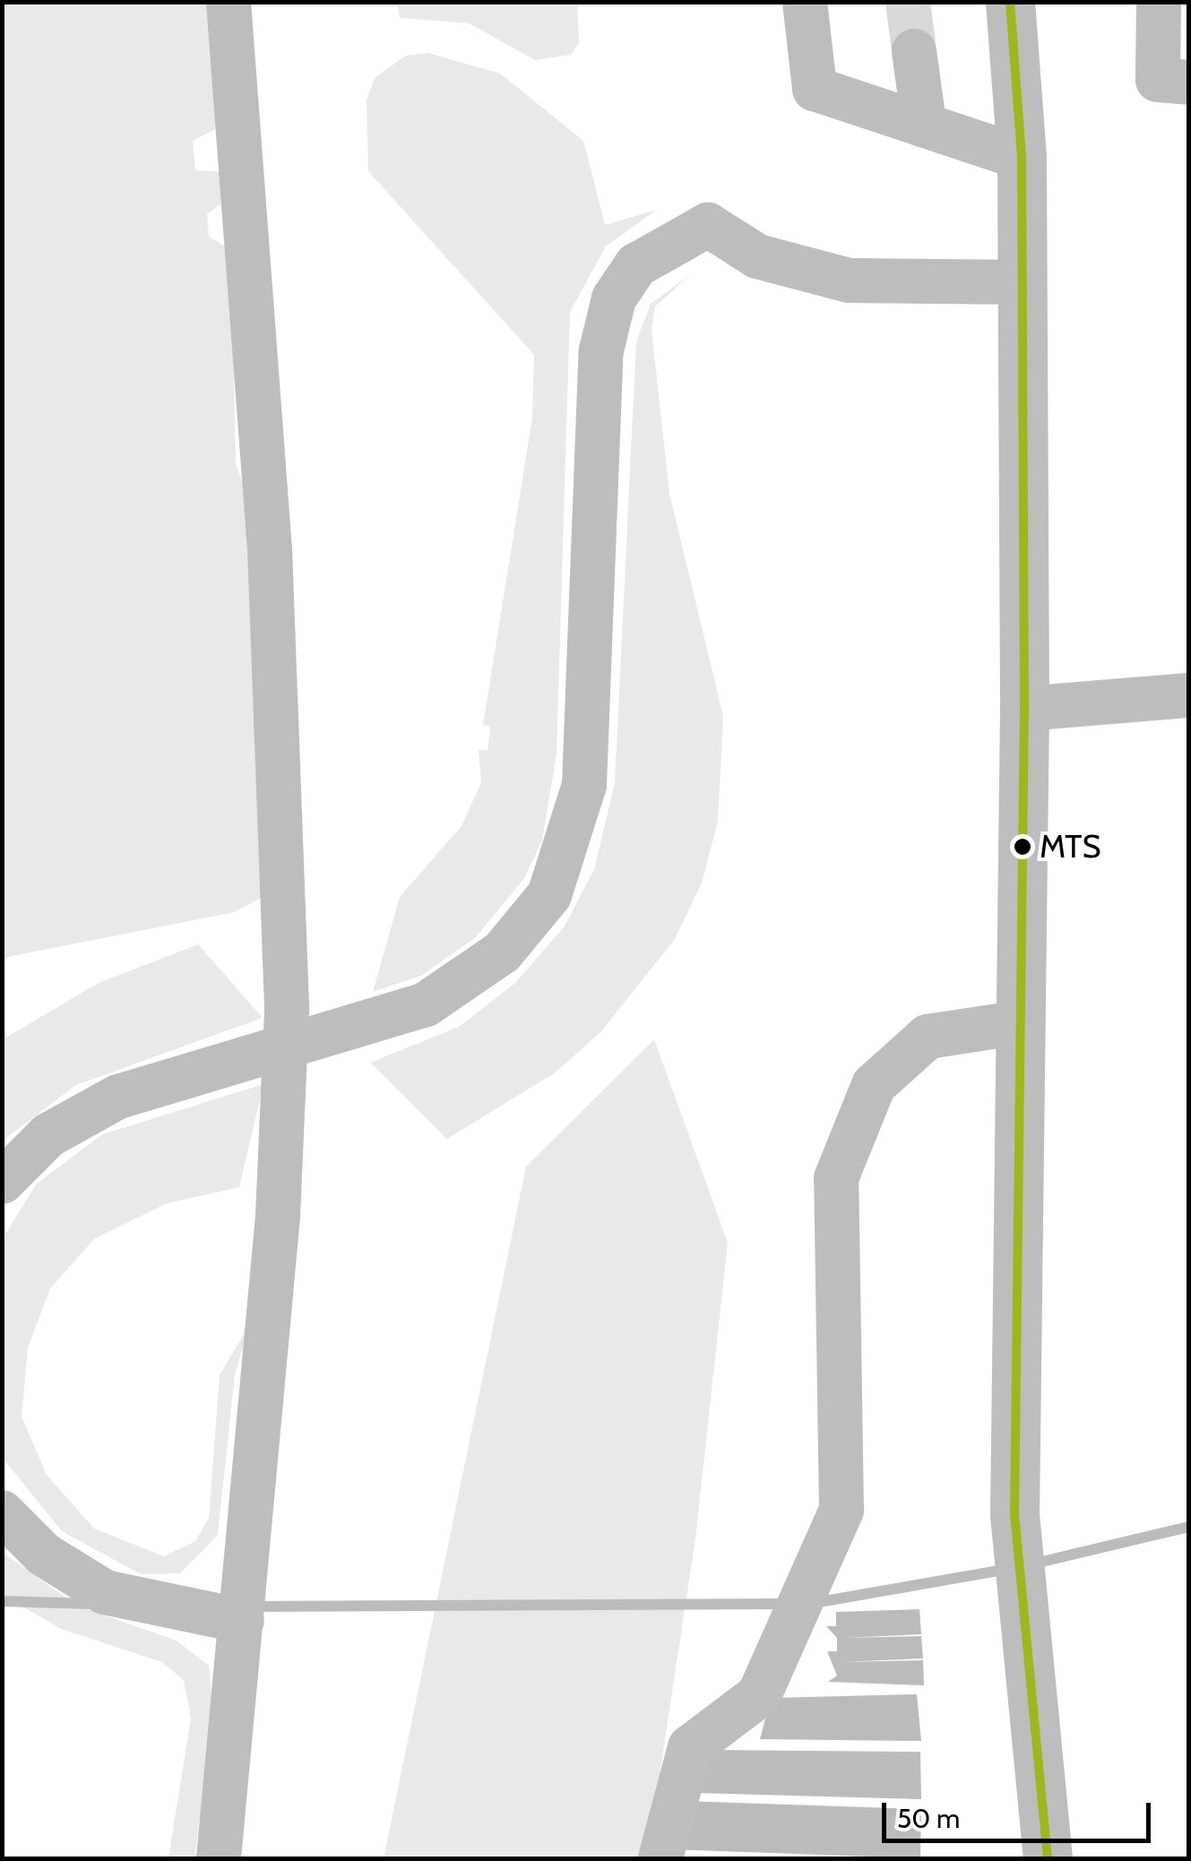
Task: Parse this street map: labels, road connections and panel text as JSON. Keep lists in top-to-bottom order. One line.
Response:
{"places":["MTS"],"scale_bar":"50 m"}
